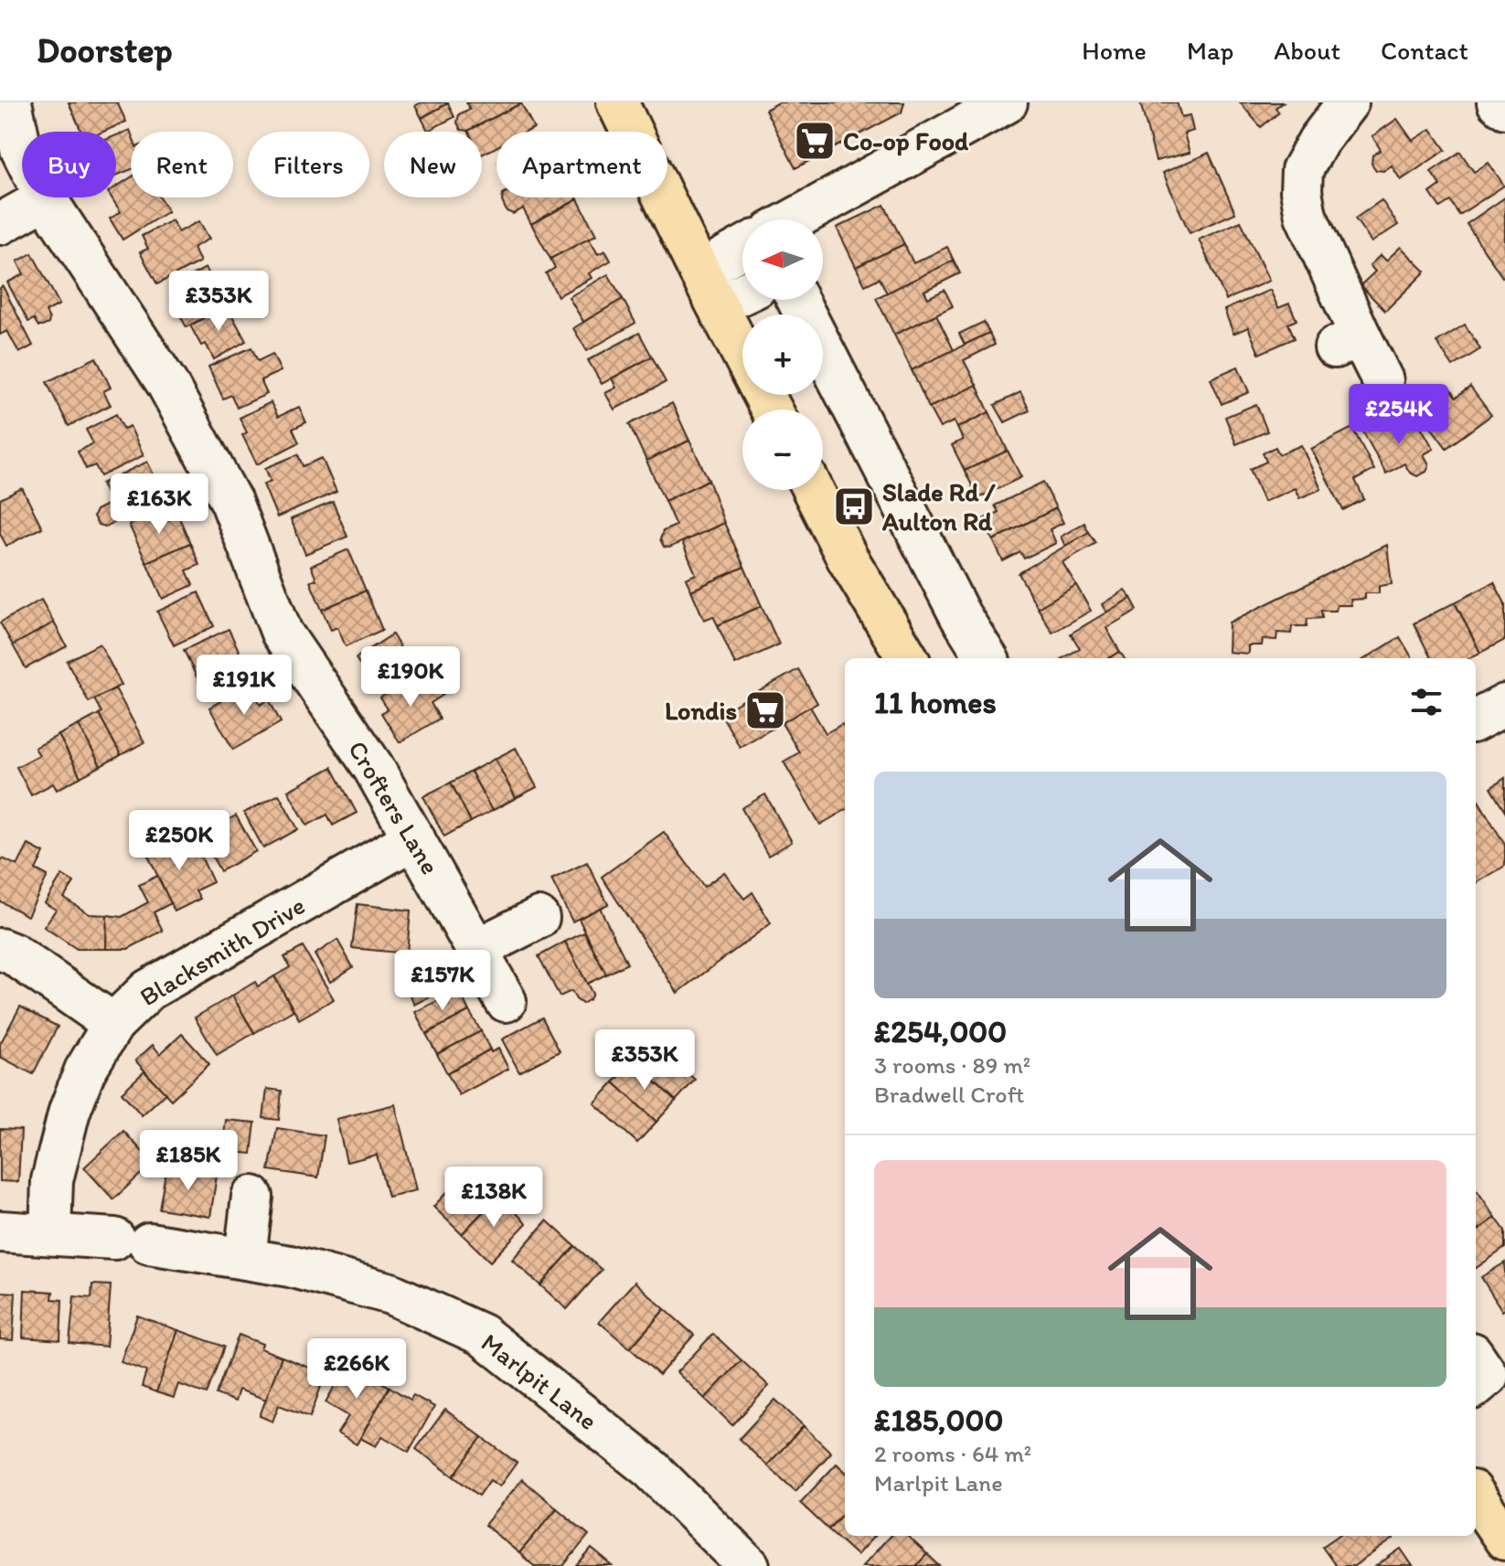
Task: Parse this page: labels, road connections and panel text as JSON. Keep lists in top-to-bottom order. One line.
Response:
{"streets":{"street":["Crofters Lane","Blacksmith Drive","Marlpit Lane"]},"crossings":[["Crofters Lane","Blacksmith Drive"],["Blacksmith Drive","Marlpit Lane"]],"places":{"supermarket":["Co-op Food","Londis"],"bus stop":["Slade Rd / Aulton Rd"]},"north":"left","page":{"header":"Doorstep","nav":["Home","Map","About","Contact"],"chip":["Buy","Rent","Filters","New","Apartment"],"map_buttons":["+","−"],"price":["£353K","£254K","£163K","£190K","£191K","£250K","£157K","£353K","£185K","£138K","£266K"],"heading":"11 homes","list":[{"name":"£254,000","note":"3 rooms · 89 m² · Bradwell Croft"},{"name":"£185,000","note":"2 rooms · 64 m² · Marlpit Lane"}]}}
